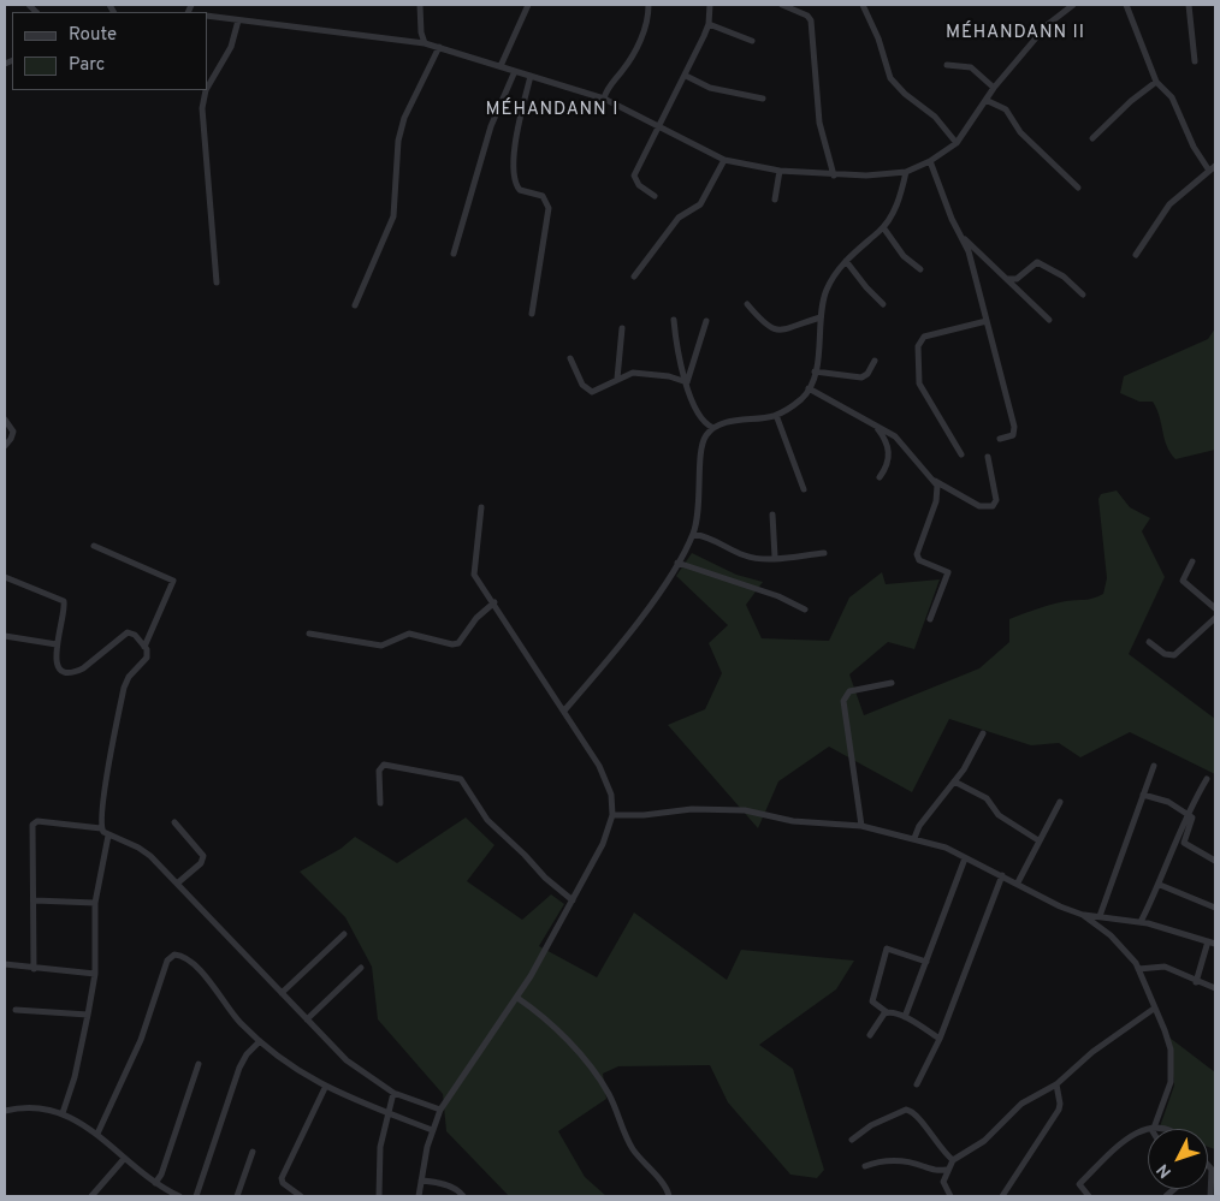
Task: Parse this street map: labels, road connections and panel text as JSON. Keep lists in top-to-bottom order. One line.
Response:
{"districts":["MÉHANDANN II","MÉHANDANN I"],"legend":["Route","Parc"],"north":"bottom left"}
